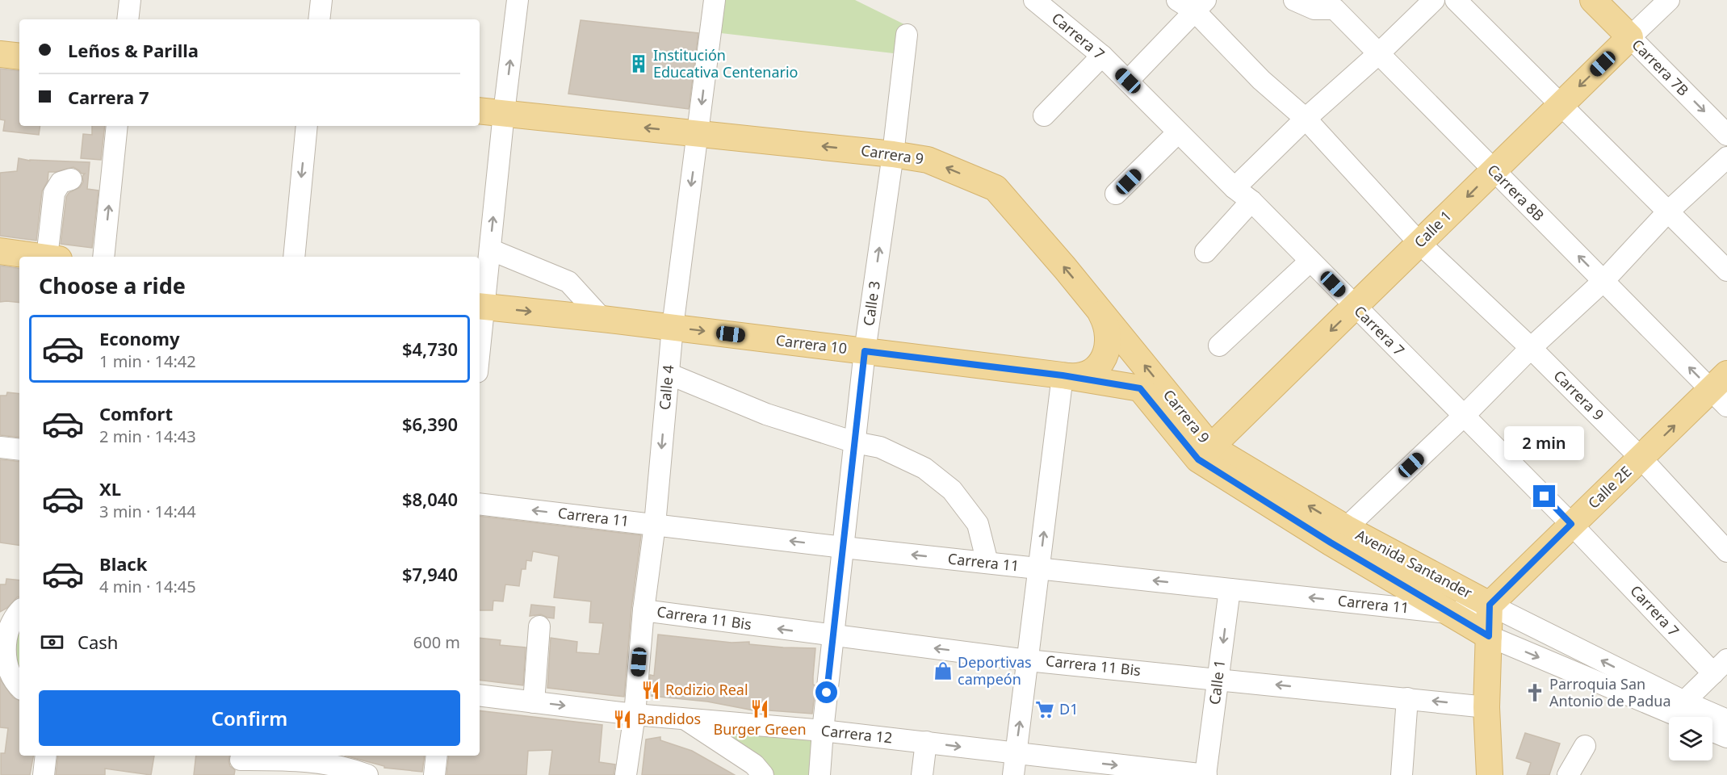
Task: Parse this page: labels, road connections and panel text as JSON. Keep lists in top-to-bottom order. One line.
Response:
{"streets":{"main road":["Carrera 7B","Carrera 9","Calle 1","Carrera 10","Calle 2E","Avenida Santander"],"street":["Carrera 7","Carrera 8B","Calle 3","Calle 4","Carrera 11","Carrera 11 Bis","Carrera 12"]},"crossings":[["Carrera 7","Calle 1"],["Carrera 7","Calle 2E"],["Carrera 7B","Calle 1"],["Carrera 9","Calle 1"],["Carrera 9","Calle 3"],["Carrera 9","Carrera 10"],["Carrera 9","Calle 4"],["Carrera 9","Calle 2E"],["Carrera 9","Avenida Santander"],["Carrera 8B","Calle 1"],["Carrera 8B","Calle 2E"],["Calle 1","Carrera 10"],["Calle 1","Carrera 11"],["Calle 1","Avenida Santander"],["Calle 1","Carrera 11 Bis"],["Calle 1","Carrera 12"],["Calle 3","Carrera 10"],["Calle 3","Carrera 11"],["Calle 3","Carrera 11 Bis"],["Calle 3","Carrera 12"],["Carrera 10","Calle 4"],["Carrera 10","Avenida Santander"],["Calle 4","Carrera 11"],["Calle 4","Carrera 11 Bis"],["Calle 4","Carrera 12"],["Calle 2E","Carrera 11"],["Calle 2E","Avenida Santander"],["Carrera 11","Avenida Santander"]],"one_way":["Carrera 7B","Carrera 9","Calle 1","Carrera 10","Calle 4","Carrera 11","Carrera 11 Bis","Carrera 12"],"places":{"building":["Institución Educativa Centenario"],"shop":["Deportivas campeón"],"restaurant":["Rodizio Real","Burger Green","Bandidos"],"church":["Parroquia San Antonio de Padua"],"supermarket":["D1"]},"page":{"banner":["Leños & Parilla","Carrera 7"],"heading":"Choose a ride","list":[{"name":"Economy","note":"1 min · 14:42","value":"$4,730"},{"name":"Comfort","note":"2 min · 14:43","value":"$6,390"},{"name":"XL","note":"3 min · 14:44","value":"$8,040"},{"name":"Black","note":"4 min · 14:45","value":"$7,940"}],"bubble":"2 min","pay":["Cash","600 m"],"buttons":"Confirm"}}
